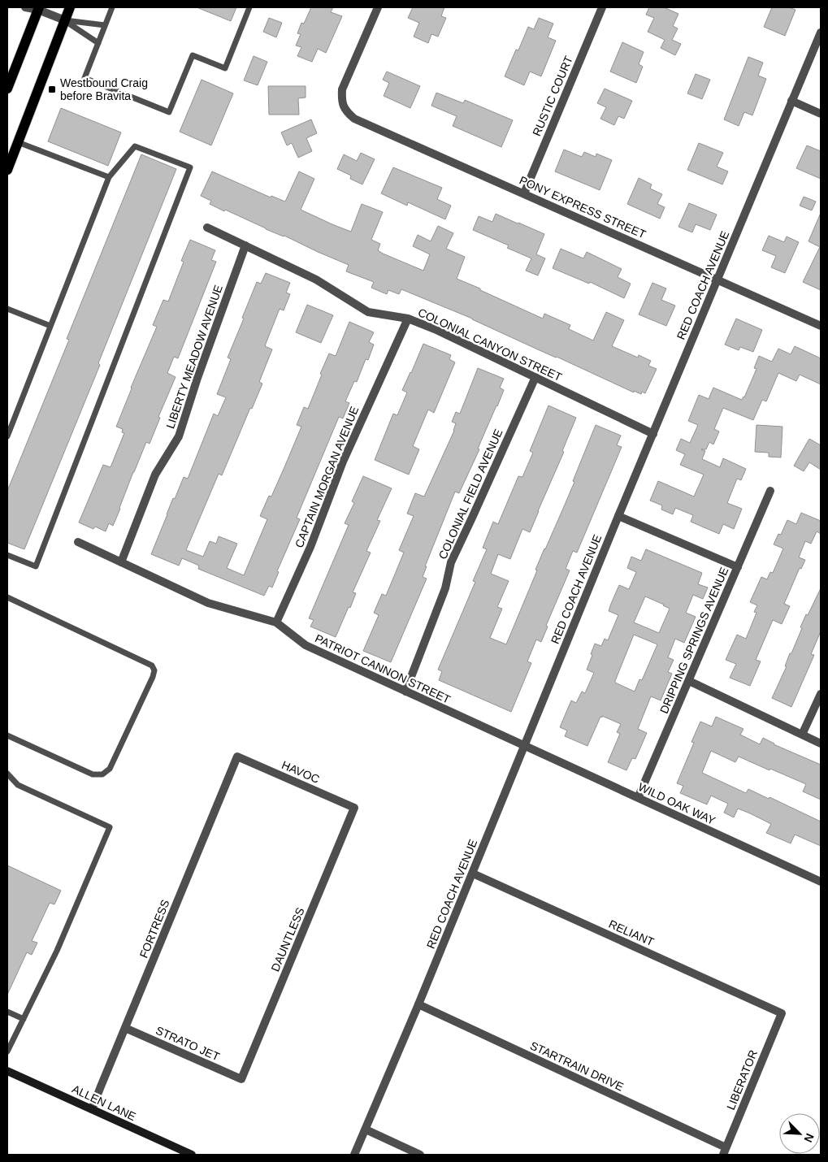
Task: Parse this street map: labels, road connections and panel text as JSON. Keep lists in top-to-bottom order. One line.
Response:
{"streets":{"main road":["ALLEN LANE"],"street":["RUSTIC COURT","PONY EXPRESS STREET","RED COACH AVENUE","COLONIAL CANYON STREET","LIBERTY MEADOW AVENUE","CAPTAIN MORGAN AVENUE","COLONIAL FIELD AVENUE","DRIPPING SPRINGS AVENUE","PATRIOT CANNON STREET","HAVOC","WILD OAK WAY","FORTRESS","RELIANT","DAUNTLESS","STRATO JET","STARTRAIN DRIVE","LIBERATOR"]},"crossings":[["RUSTIC COURT","PONY EXPRESS STREET"],["PONY EXPRESS STREET","RED COACH AVENUE"],["RED COACH AVENUE","COLONIAL CANYON STREET"],["RED COACH AVENUE","PATRIOT CANNON STREET"],["RED COACH AVENUE","WILD OAK WAY"],["RED COACH AVENUE","RELIANT"],["RED COACH AVENUE","STARTRAIN DRIVE"],["COLONIAL CANYON STREET","LIBERTY MEADOW AVENUE"],["COLONIAL CANYON STREET","CAPTAIN MORGAN AVENUE"],["COLONIAL CANYON STREET","COLONIAL FIELD AVENUE"],["LIBERTY MEADOW AVENUE","PATRIOT CANNON STREET"],["CAPTAIN MORGAN AVENUE","PATRIOT CANNON STREET"],["COLONIAL FIELD AVENUE","PATRIOT CANNON STREET"],["DRIPPING SPRINGS AVENUE","WILD OAK WAY"],["PATRIOT CANNON STREET","WILD OAK WAY"],["HAVOC","FORTRESS"],["HAVOC","DAUNTLESS"],["FORTRESS","STRATO JET"],["FORTRESS","ALLEN LANE"],["RELIANT","LIBERATOR"],["DAUNTLESS","STRATO JET"],["STARTRAIN DRIVE","LIBERATOR"]],"places":{"transit":["Westbound Craig before Bravita"]},"north":"bottom right"}
